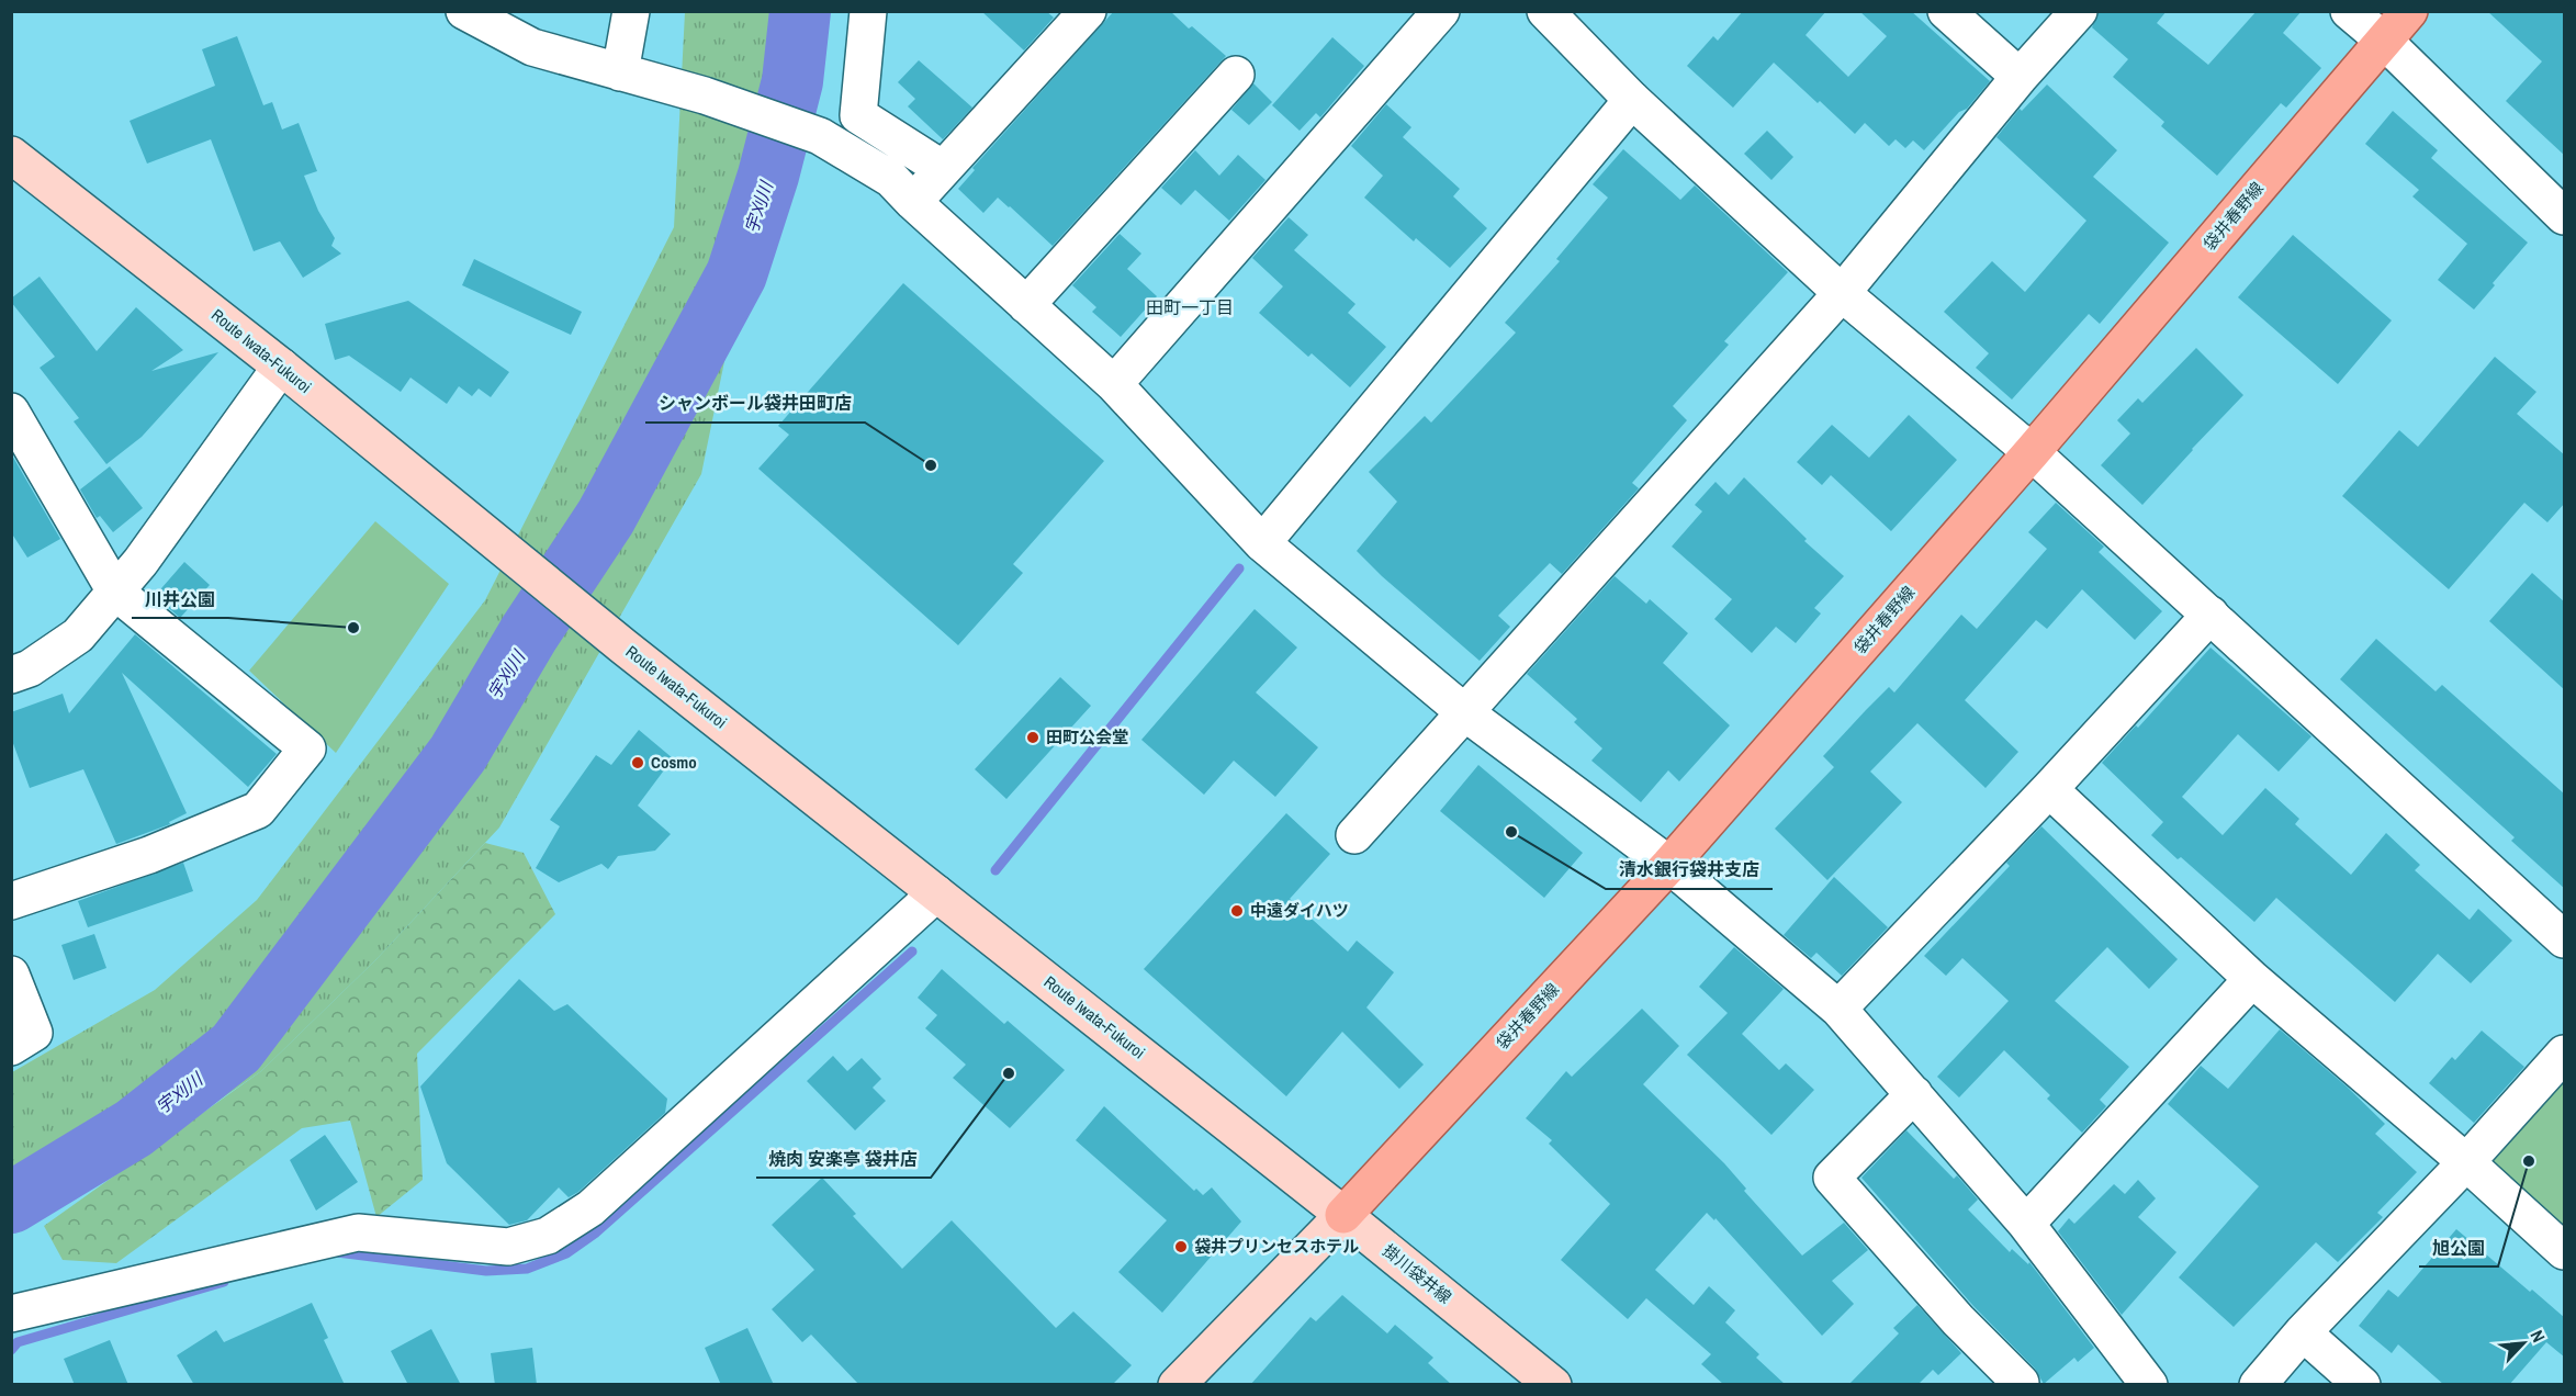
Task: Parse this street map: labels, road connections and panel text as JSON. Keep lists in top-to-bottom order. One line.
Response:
{"streets":{"main road":["袋井春野線","Route Iwata-Fukuroi","掛川袋井線"]},"crossings":[["袋井春野線","Route Iwata-Fukuroi"],["袋井春野線","掛川袋井線"],["Route Iwata-Fukuroi","掛川袋井線"]],"districts":["田町一丁目"],"water":["宇刈川"],"places":["シャンボール袋井田町店","川井公園","田町公会堂","Cosmo","清水銀行袋井支店","中遠ダイハツ","焼肉 安楽亭 袋井店","旭公園","袋井プリンセスホテル"],"north":"top right"}
